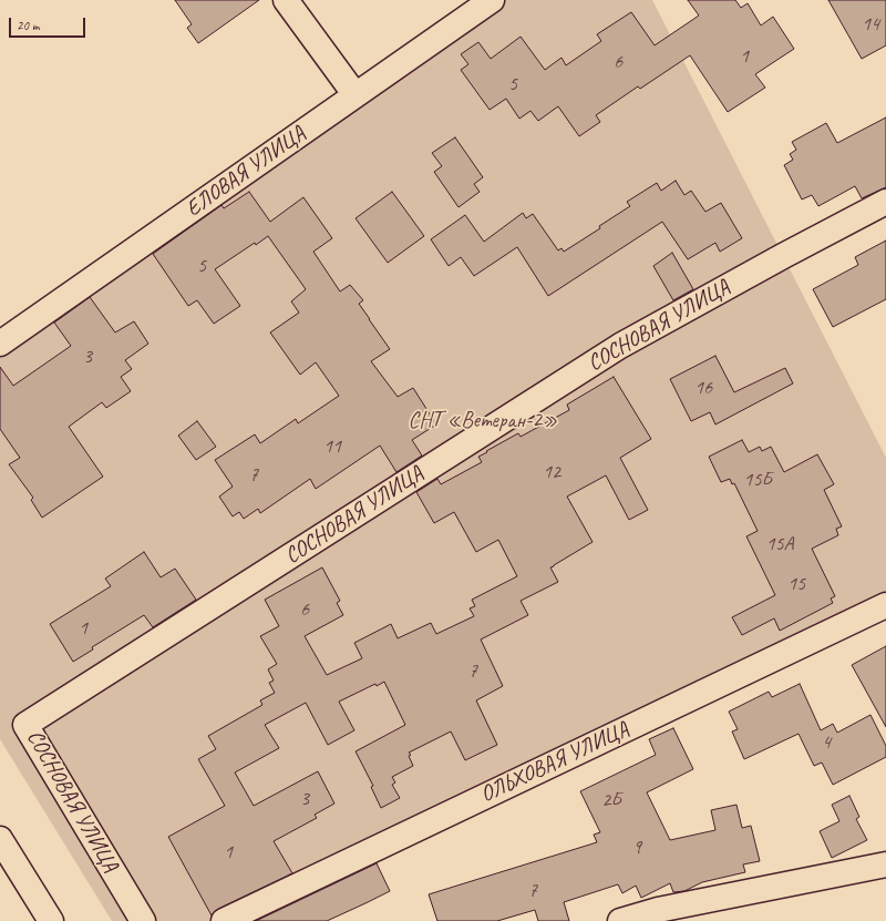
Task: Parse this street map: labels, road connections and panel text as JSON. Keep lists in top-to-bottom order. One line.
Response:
{"streets":{"street":["ЕЛОВАЯ УЛИЦА","СОСНОВАЯ УЛИЦА","ОЛЬХОВАЯ УЛИЦА"]},"parks":["СНТ «Ветеран-2»"],"house_numbers":["14","1","6","5","5","3","16","11","12","7","15Б","15А","15","6","1","7","4","3","2Б","9","1","7"],"scale_bar":"20 m"}
